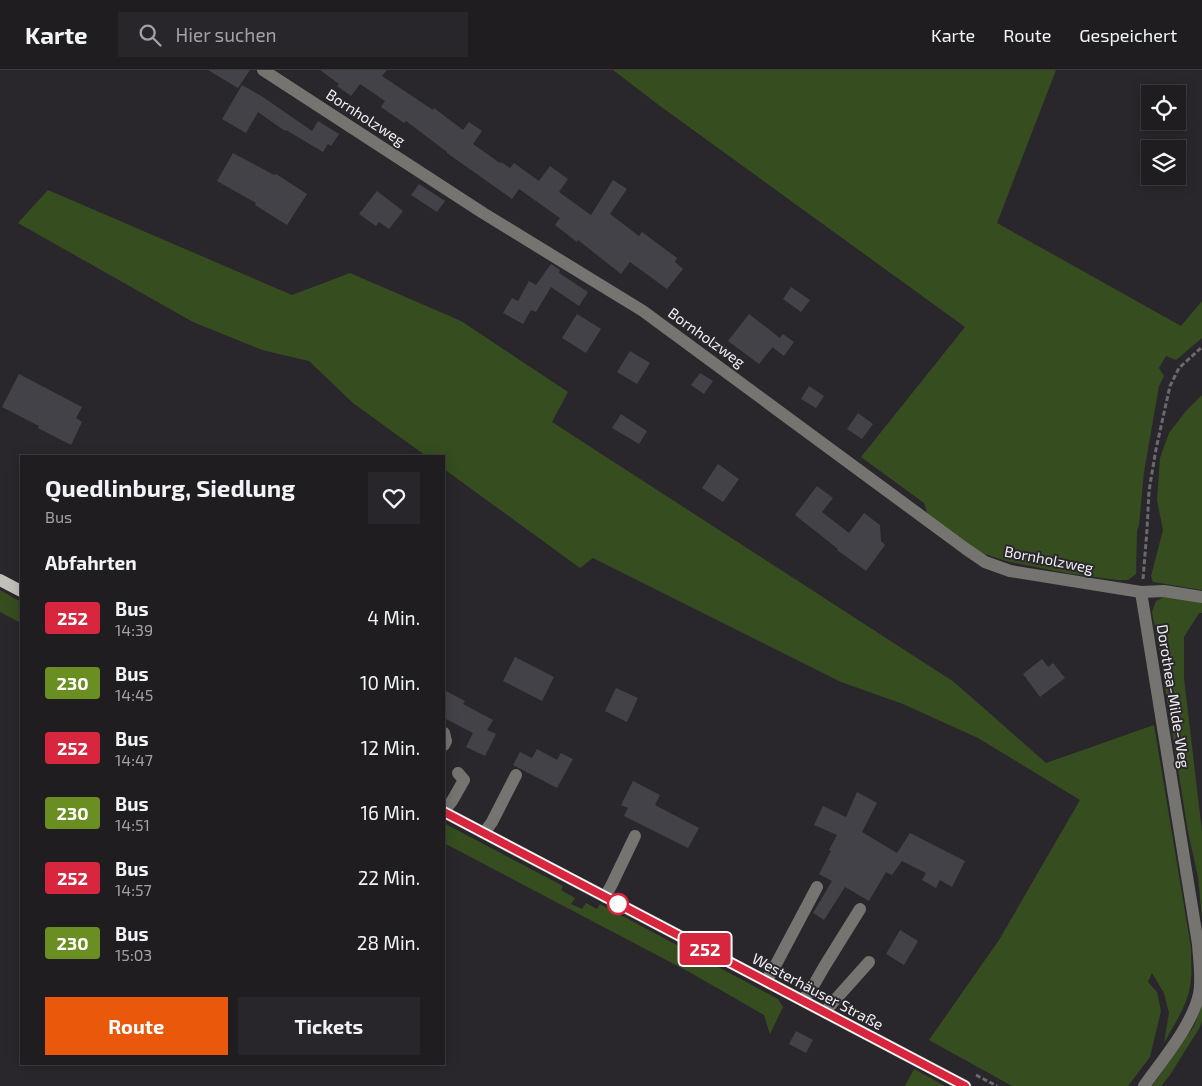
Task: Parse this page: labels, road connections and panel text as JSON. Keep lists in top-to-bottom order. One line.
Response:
{"streets":{"main road":["Westerhäuser Straße"],"street":["Bornholzweg","Dorothea-Milde-Weg"]},"crossings":[["Bornholzweg","Dorothea-Milde-Weg"]],"lines":["bus line 252"],"page":{"header":"Karte","search":"Hier suchen","nav":["Karte","Route","Gespeichert"],"on_map":"252","heading":[["Quedlinburg, Siedlung","Bus"],"Abfahrten"],"list":[{"mark":"252","name":"Bus","note":"14:39","value":"4 Min."},{"mark":"230","name":"Bus","note":"14:45","value":"10 Min."},{"mark":"252","name":"Bus","note":"14:47","value":"12 Min."},{"mark":"230","name":"Bus","note":"14:51","value":"16 Min."},{"mark":"252","name":"Bus","note":"14:57","value":"22 Min."},{"mark":"230","name":"Bus","note":"15:03","value":"28 Min."}],"buttons":["Route","Tickets"]}}
